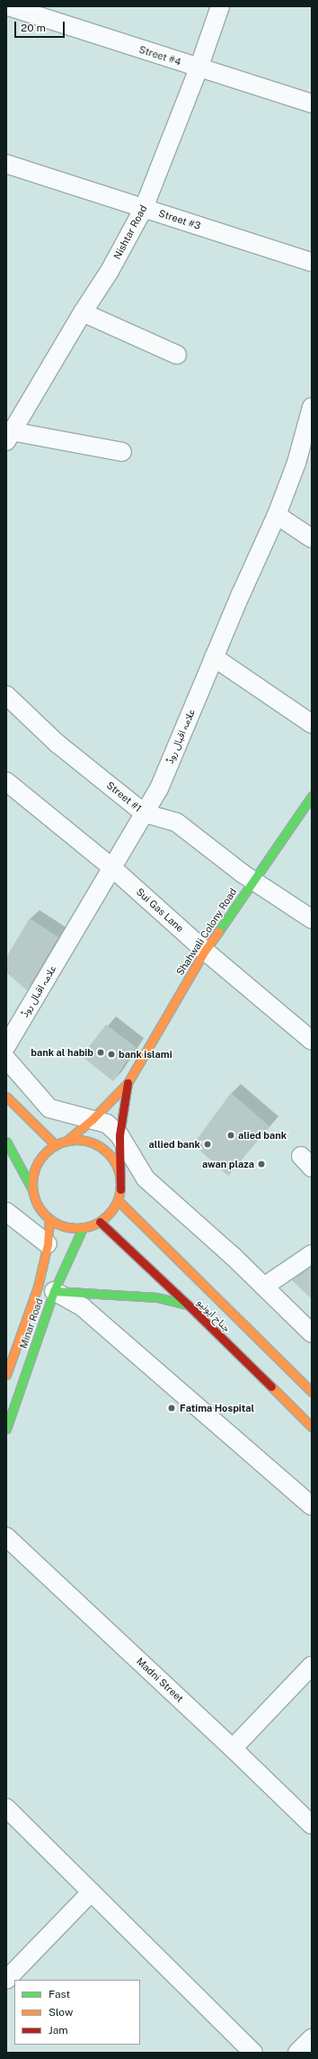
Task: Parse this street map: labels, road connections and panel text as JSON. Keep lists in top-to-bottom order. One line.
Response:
{"streets":{"main road":["Shahwali Colony Road","جناح ایونیو","Minar Road"],"street":["Street #4","Street #3","Nishtar Road","علامہ اقبال روڈ","Street #1","Sui Gas Lane","Madni Street"]},"crossings":[["Street #4","Nishtar Road"],["Street #3","Nishtar Road"],["علامہ اقبال روڈ","Street #1"],["علامہ اقبال روڈ","Sui Gas Lane"],["Street #1","Shahwali Colony Road"],["Sui Gas Lane","Shahwali Colony Road"],["Shahwali Colony Road","جناح ایونیو"],["Shahwali Colony Road","Minar Road"],["جناح ایونیو","Minar Road"]],"places":["bank al habib","bank islami","alied bank","allied bank","awan plaza","Fatima Hospital"],"legend":["Fast","Slow","Jam"],"scale_bar":"20 m"}
